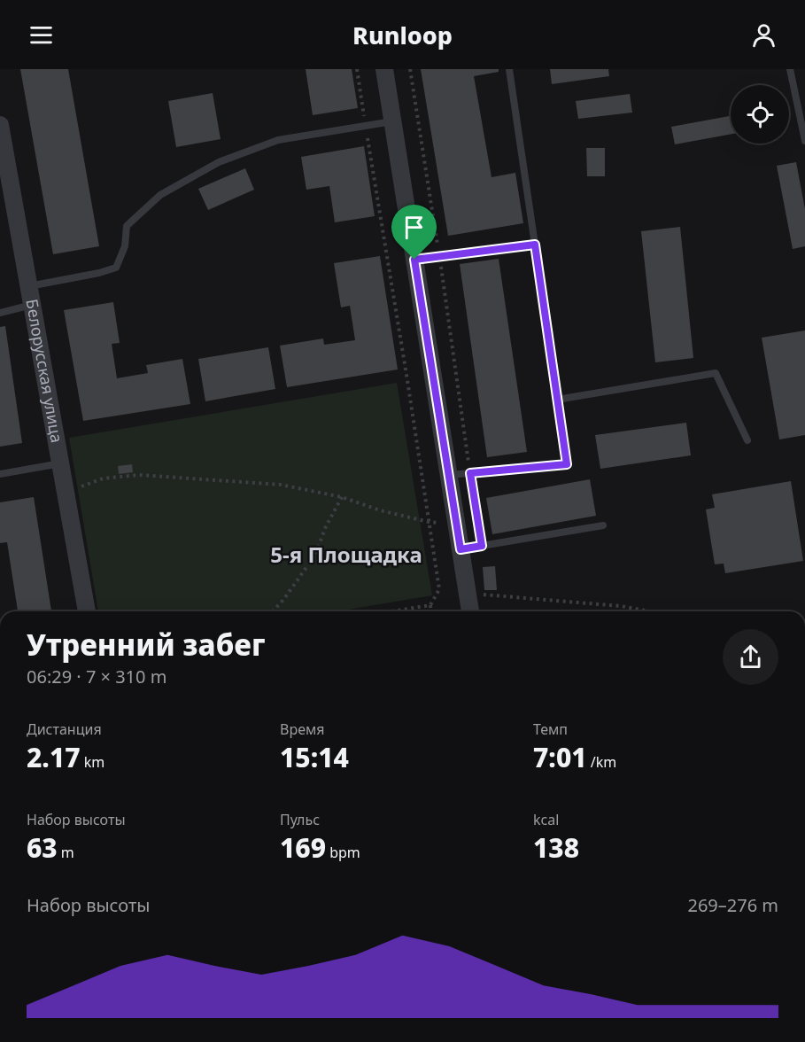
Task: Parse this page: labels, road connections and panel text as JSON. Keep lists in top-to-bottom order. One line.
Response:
{"streets":{"street":["Белорусская улица"]},"districts":["5-я Площадка"],"page":{"header":"Runloop","heading":["Утренний забег","06:29 · 7 × 310 m"],"stats":[["Дистанция","2.17 km"],["Время","15:14"],["Темп","7:01 /km"],["Набор высоты","63 m"],["Пульс","169 bpm"],["kcal","138"]],"chart":["Набор высоты","269–276 m"]}}
